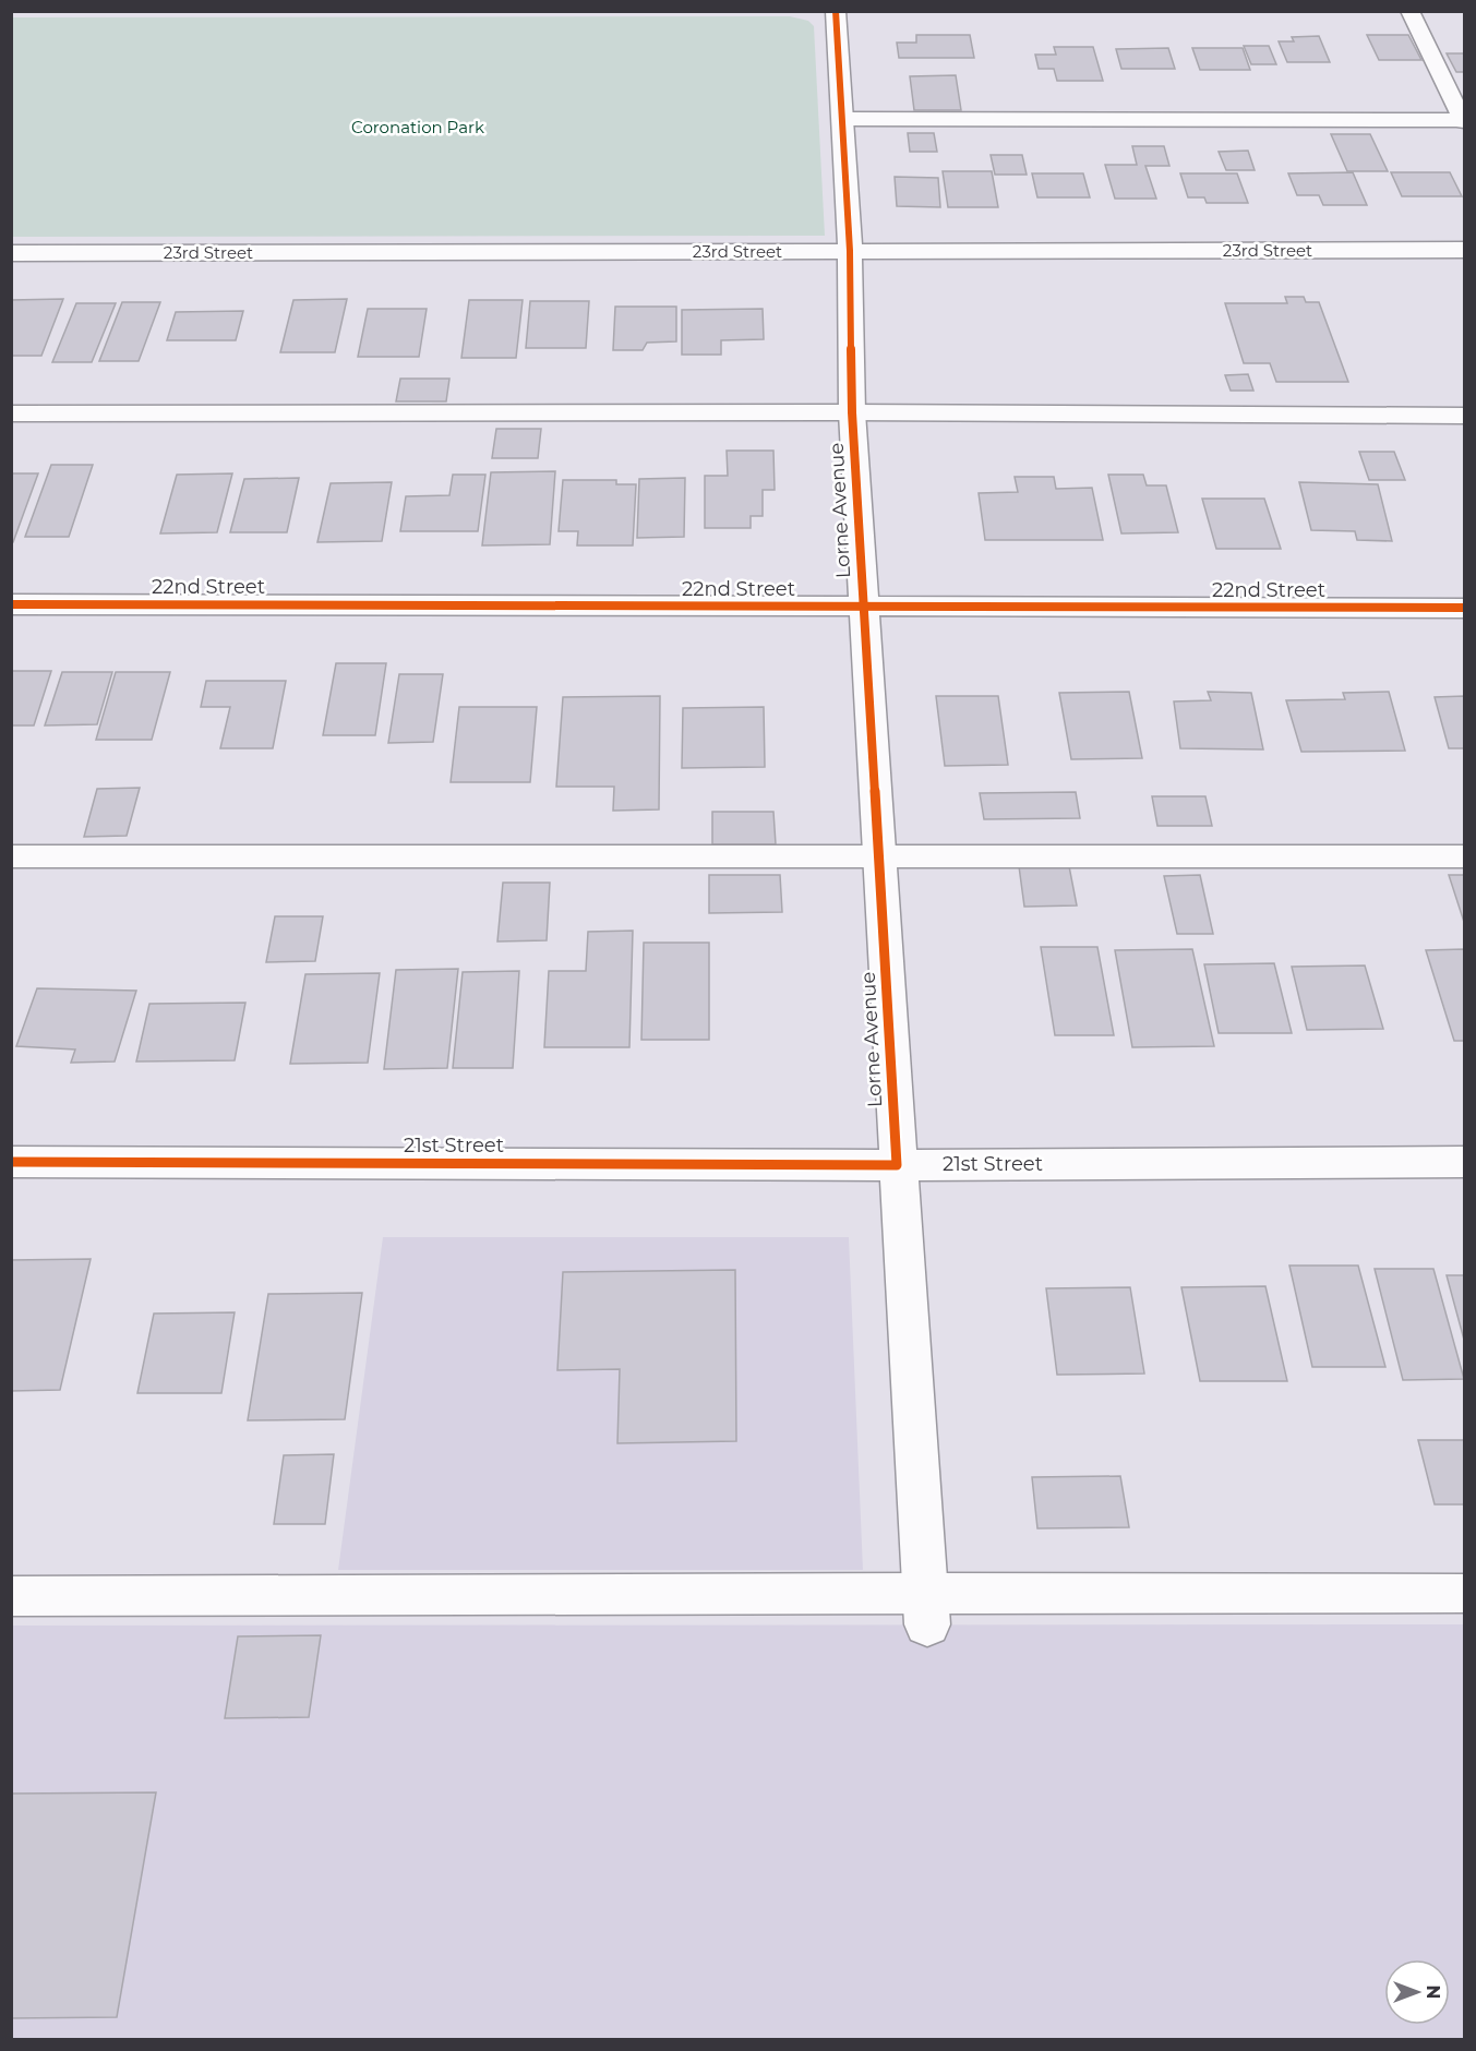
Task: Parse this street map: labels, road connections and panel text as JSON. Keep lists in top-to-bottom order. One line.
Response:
{"streets":{"street":["23rd Street","Lorne Avenue","22nd Street","21st Street"]},"crossings":[["23rd Street","Lorne Avenue"],["Lorne Avenue","22nd Street"],["Lorne Avenue","21st Street"]],"parks":["Coronation Park"],"north":"right"}
